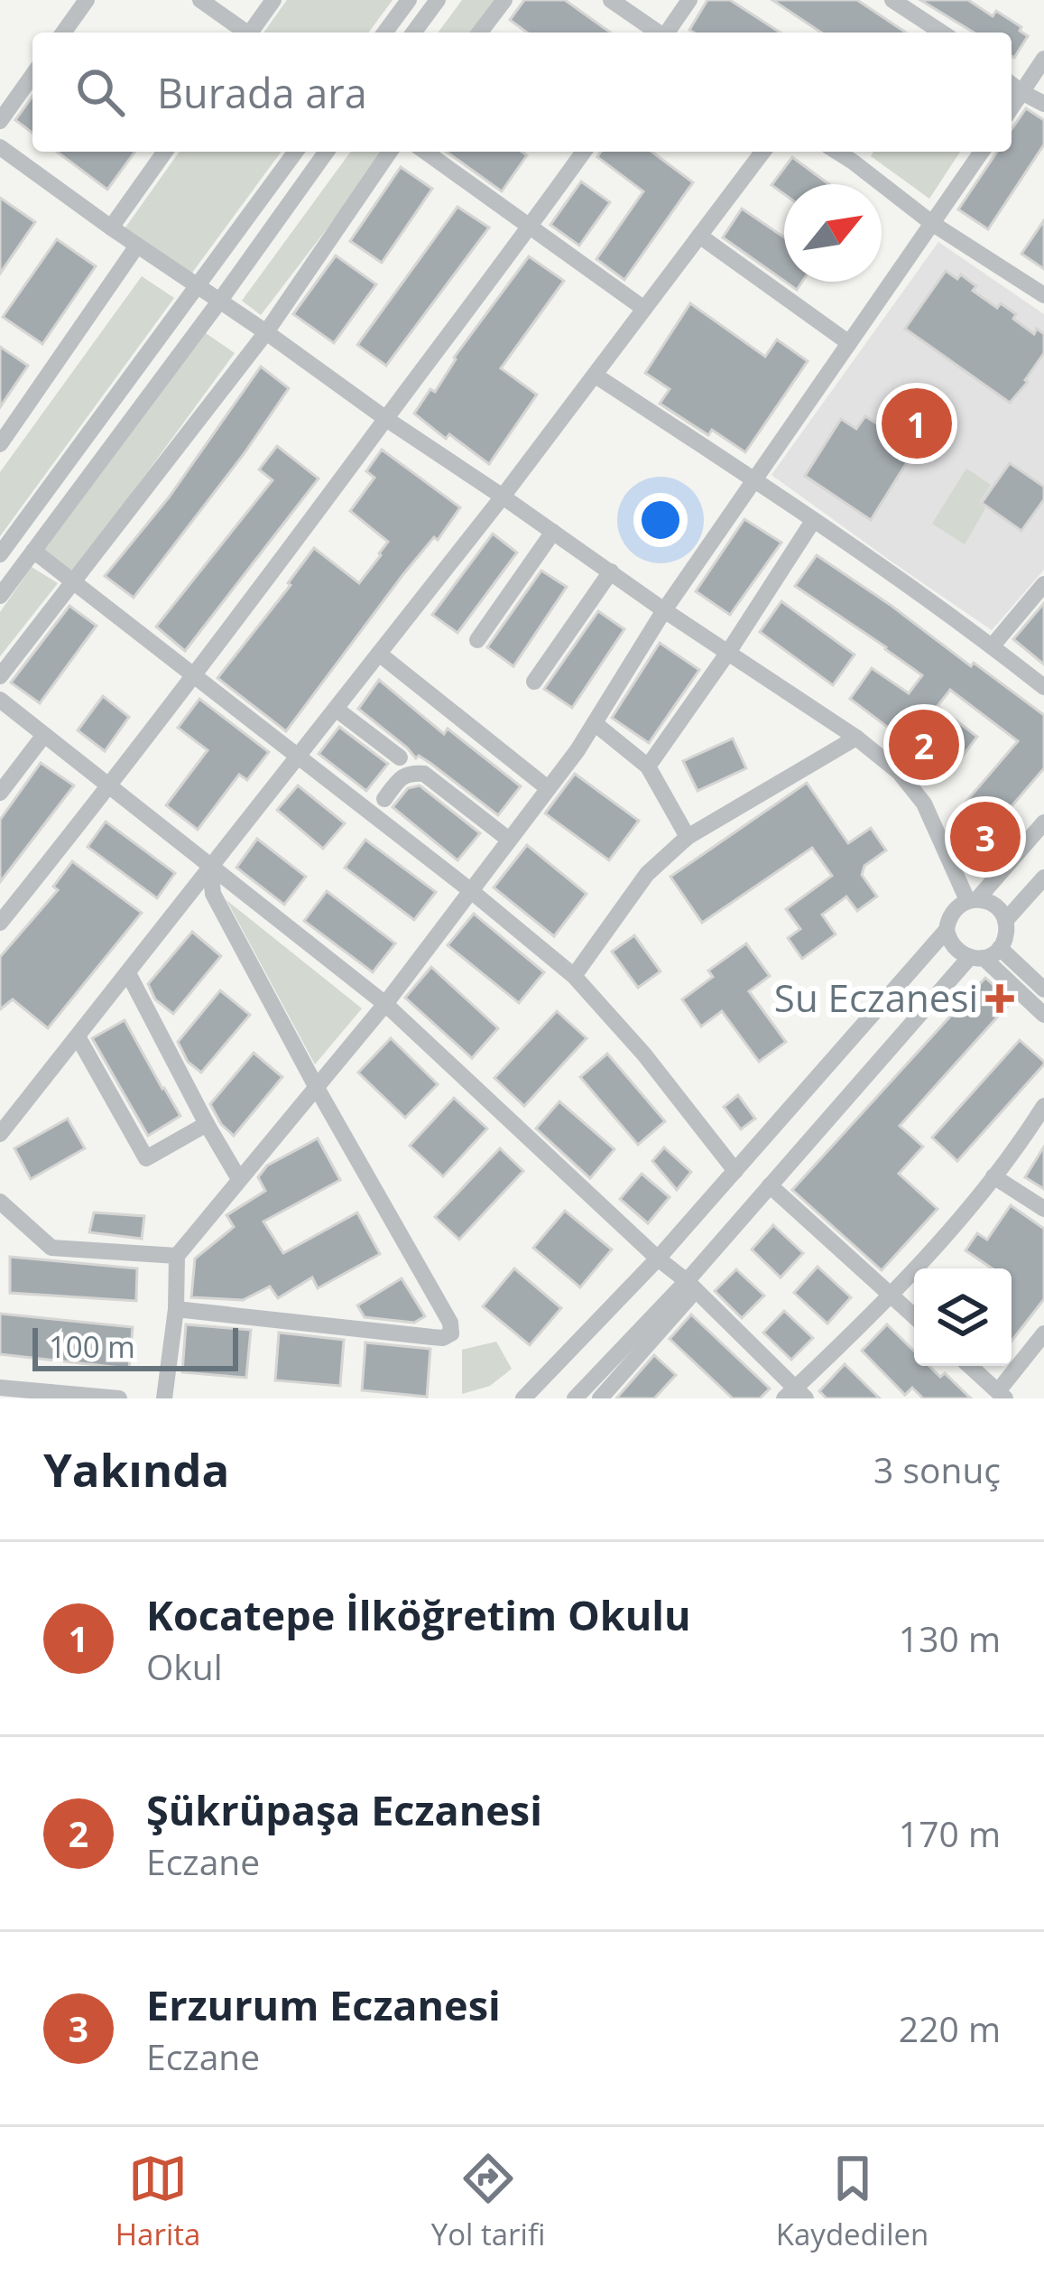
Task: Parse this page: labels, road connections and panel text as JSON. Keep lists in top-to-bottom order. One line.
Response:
{"places":{"health":["Su Eczanesi"]},"scale_bar":"100 m","north":"top right","page":{"search":"Burada ara","pins":["1","2","3"],"scale":"100 m","heading":["Yakında","3 sonuç"],"list":[{"mark":"1","name":"Kocatepe İlköğretim Okulu","note":"Okul","value":"130 m"},{"mark":"2","name":"Şükrüpaşa Eczanesi","note":"Eczane","value":"170 m"},{"mark":"3","name":"Erzurum Eczanesi","note":"Eczane","value":"220 m"}],"nav":["Harita","Yol tarifi","Kaydedilen"]}}
